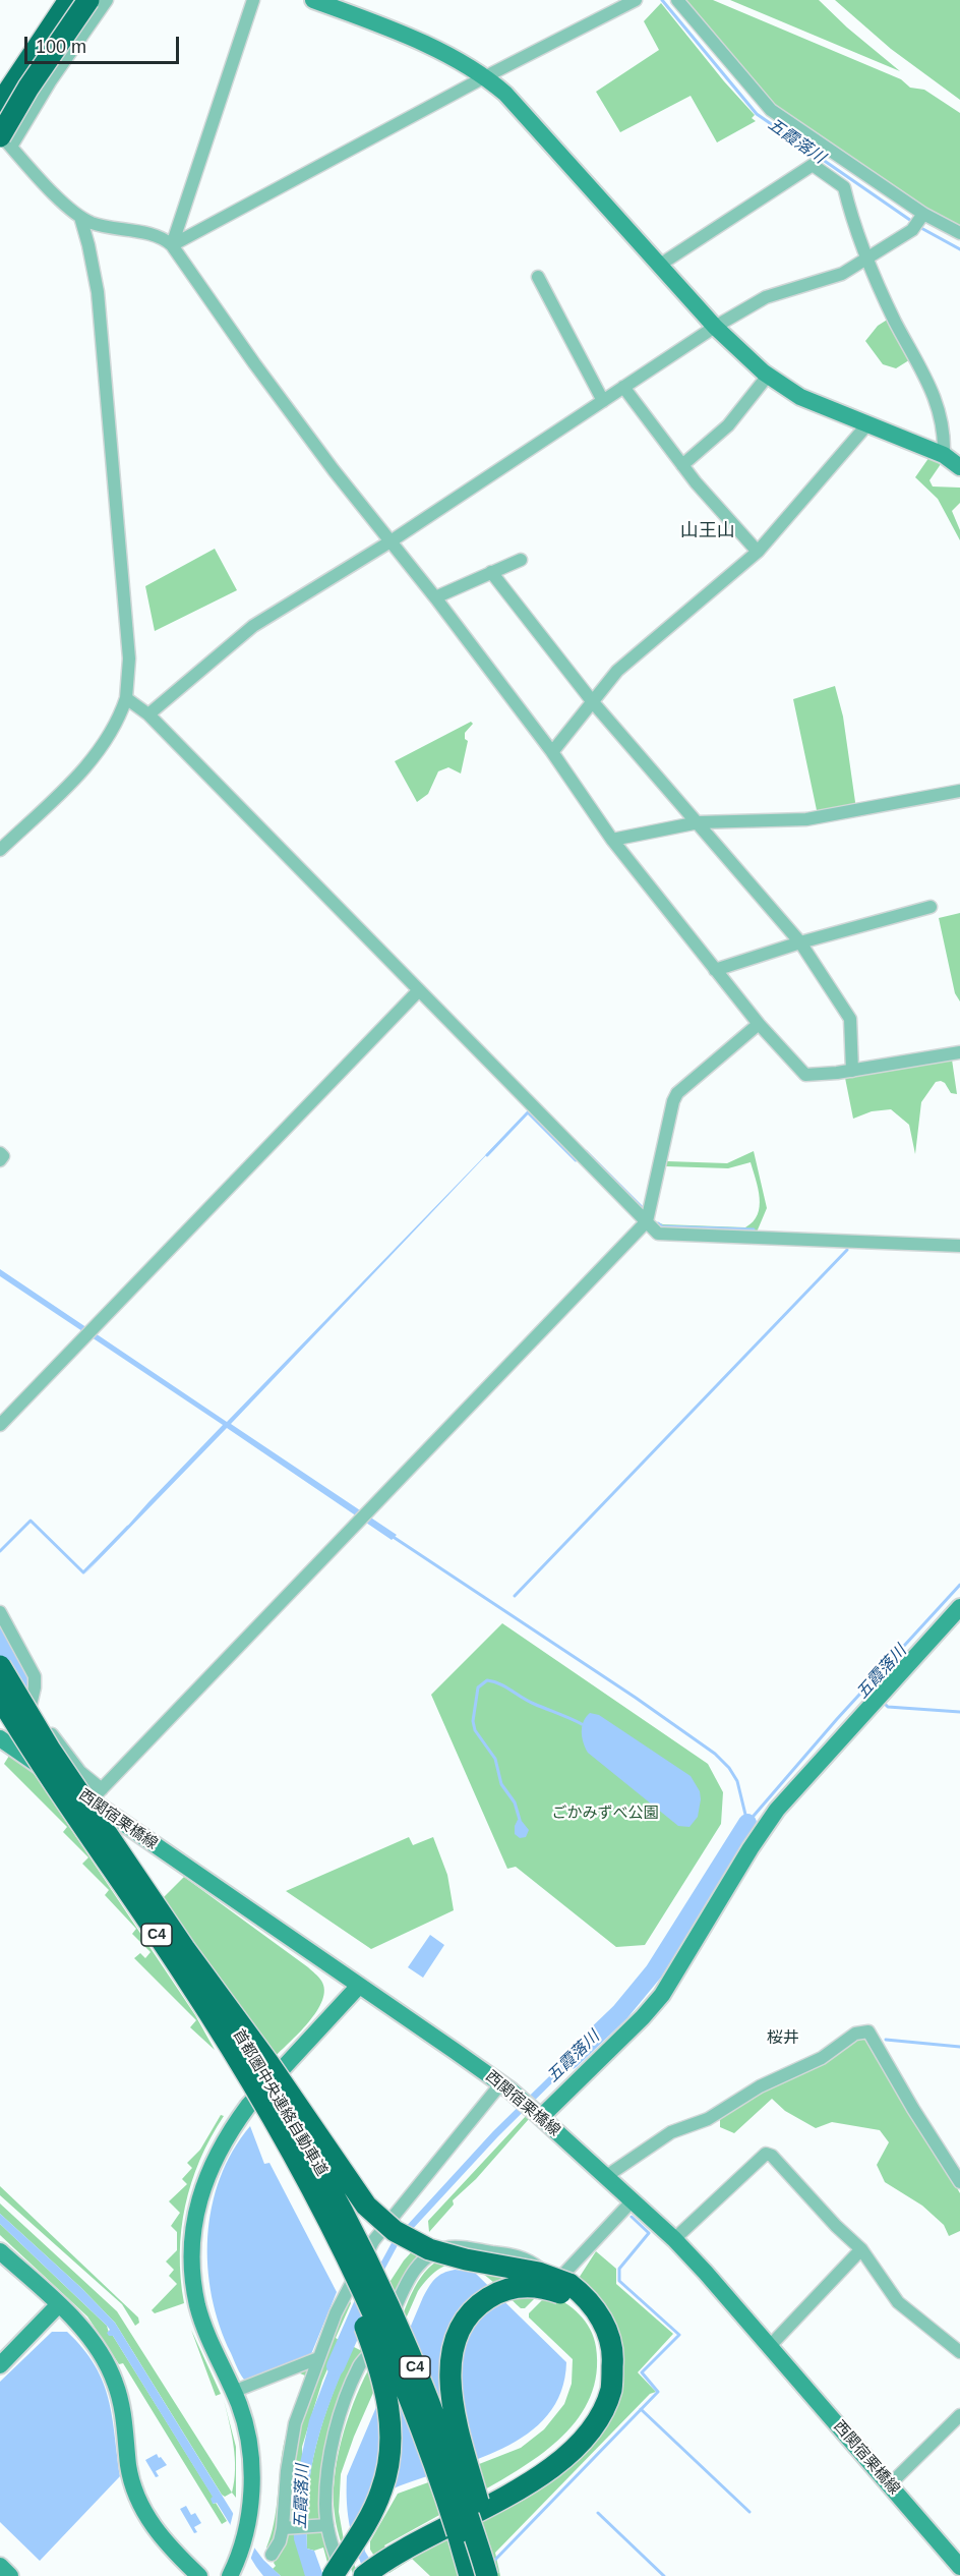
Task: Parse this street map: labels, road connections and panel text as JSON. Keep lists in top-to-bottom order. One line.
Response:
{"streets":{"highway":["C4","首都圏中央連絡自動車道"],"street":["西関宿栗橋線"]},"districts":["山王山","桜井"],"water":["五霞落川"],"parks":["ごかみずべ公園"],"scale_bar":"100 m"}
